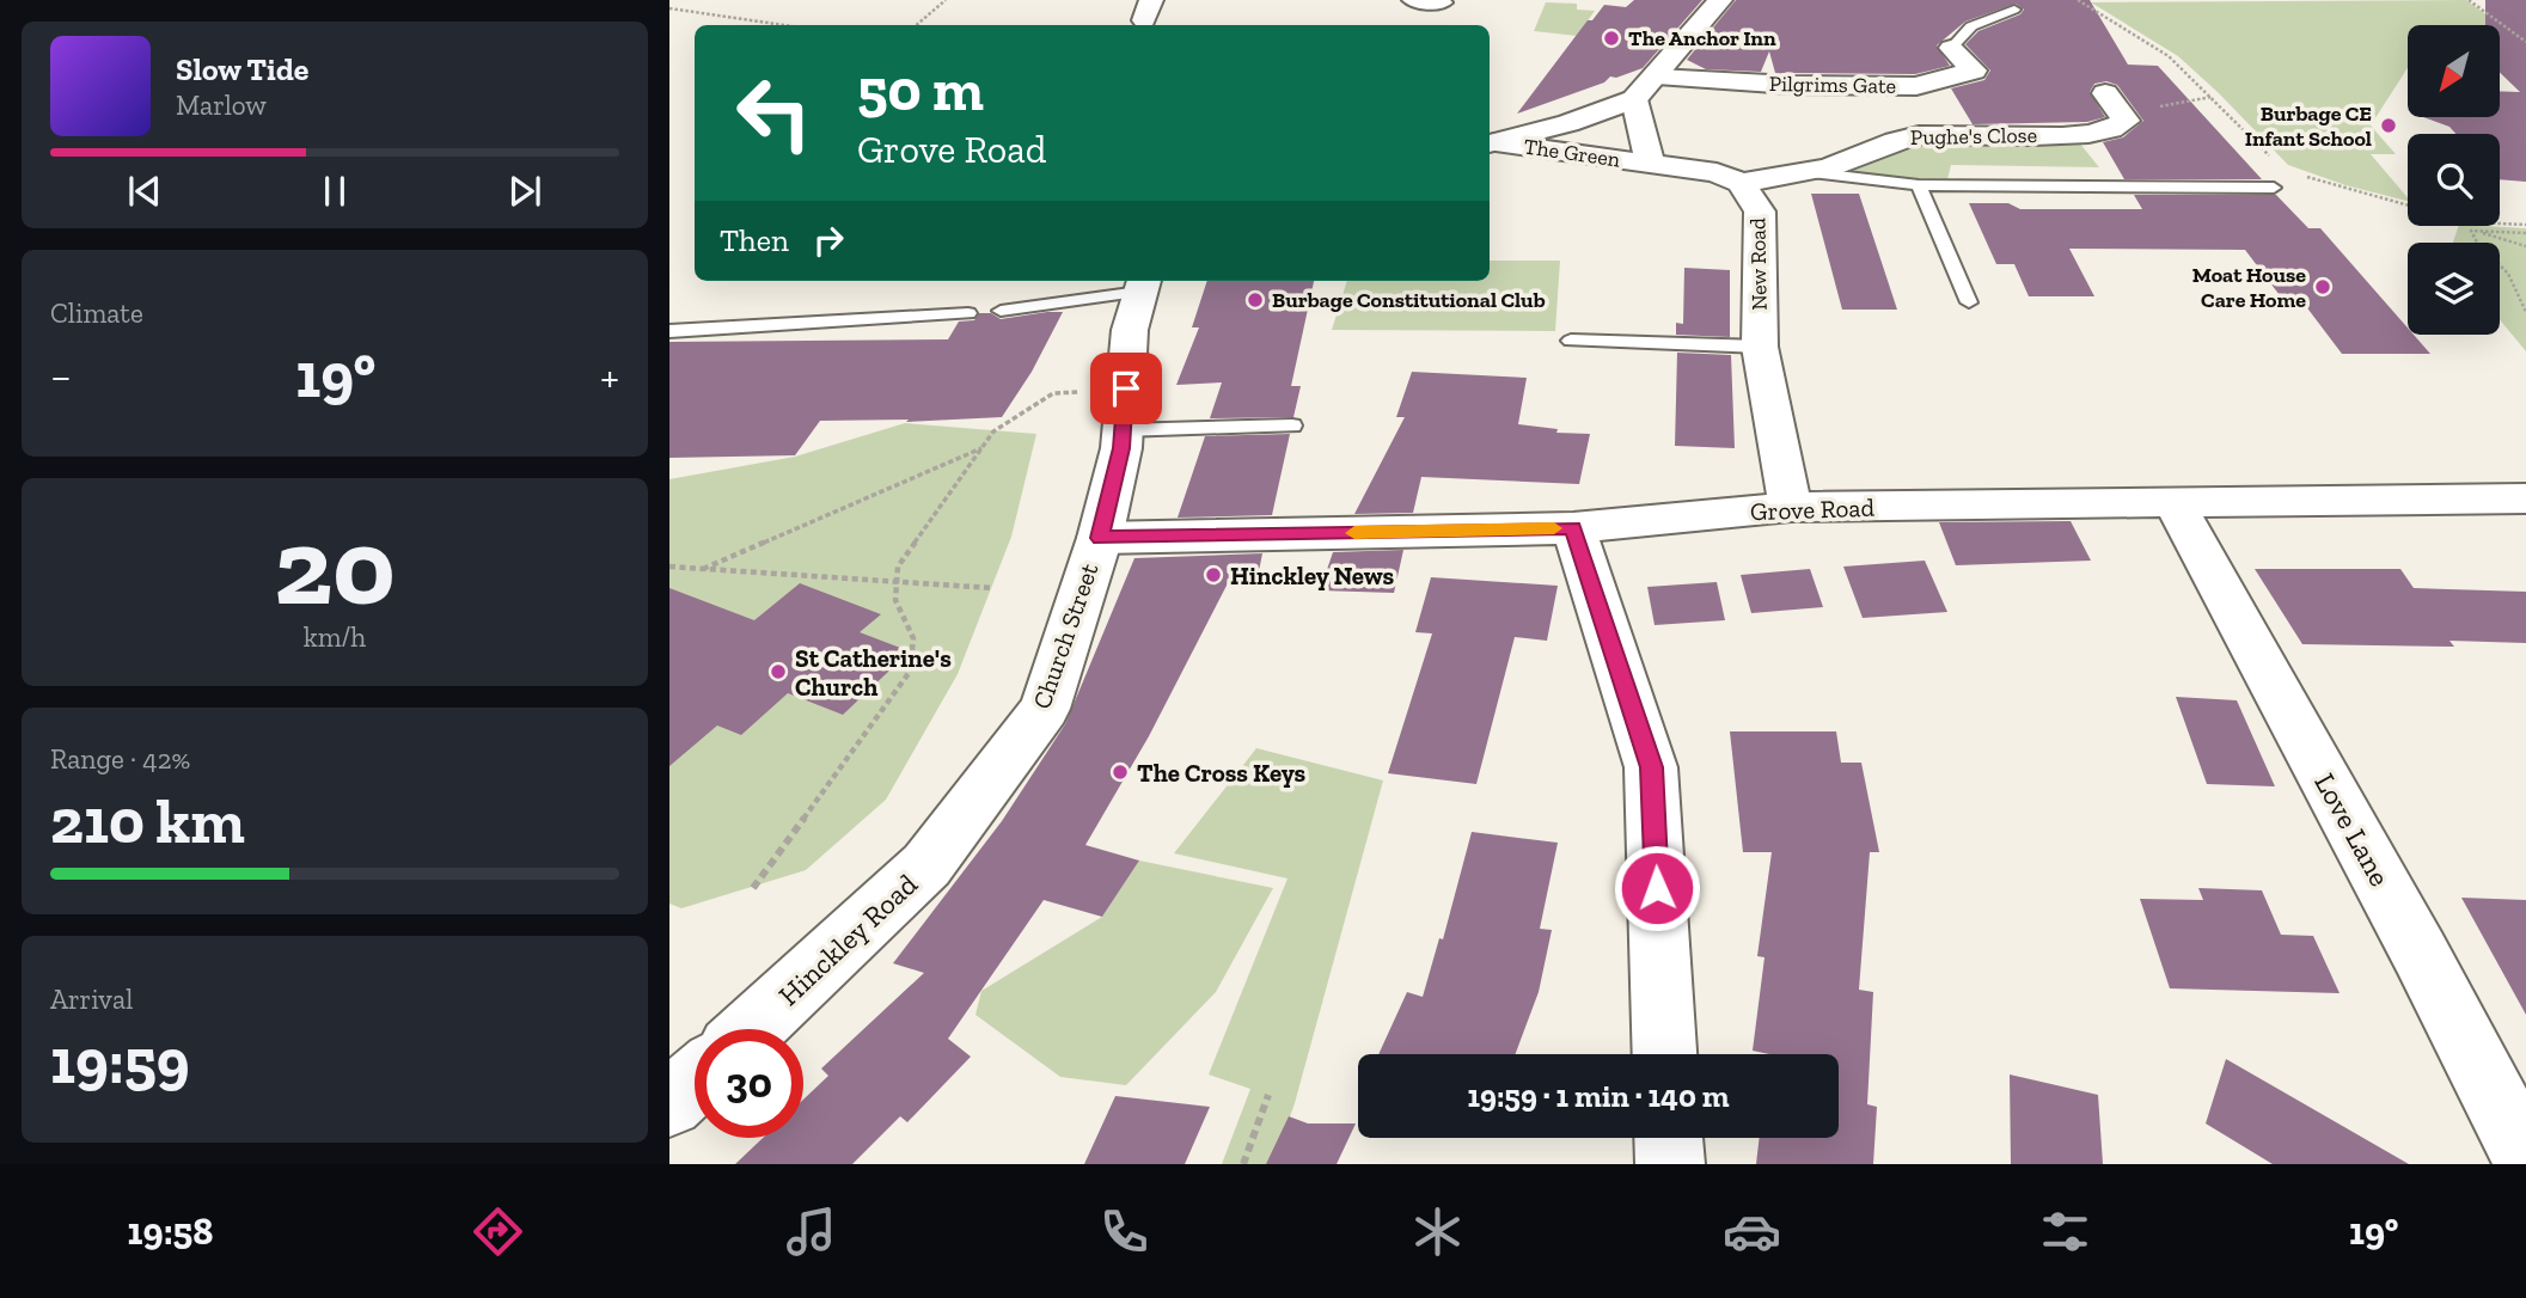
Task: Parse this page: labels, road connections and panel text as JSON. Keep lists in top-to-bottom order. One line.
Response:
{"streets":{"street":["Pilgrims Gate","Pughe's Close","The Green","New Road","Grove Road","Church Street","Love Lane","Hinckley Road"]},"crossings":[["Pughe's Close","New Road"],["The Green","New Road"],["New Road","Grove Road"],["Grove Road","Church Street"],["Grove Road","Love Lane"],["Church Street","Hinckley Road"]],"places":["The Anchor Inn","Burbage CE Infant School","Moat House Care Home","Burbage Constitutional Club","Hinckley News","St Catherine's Church","The Cross Keys"],"north":"bottom left","page":{"turn":["50 m","Grove Road"],"song":["Slow Tide","Marlow"],"then":"Then","tile":["Climate",["20","km/h"],["Range · 42%","210 km"],["Arrival","19:59"]],"heat":["−","19°","+"],"limit":"30","trip":"19:59 · 1 min · 140 m","tabs":["19:58","19°"]}}
